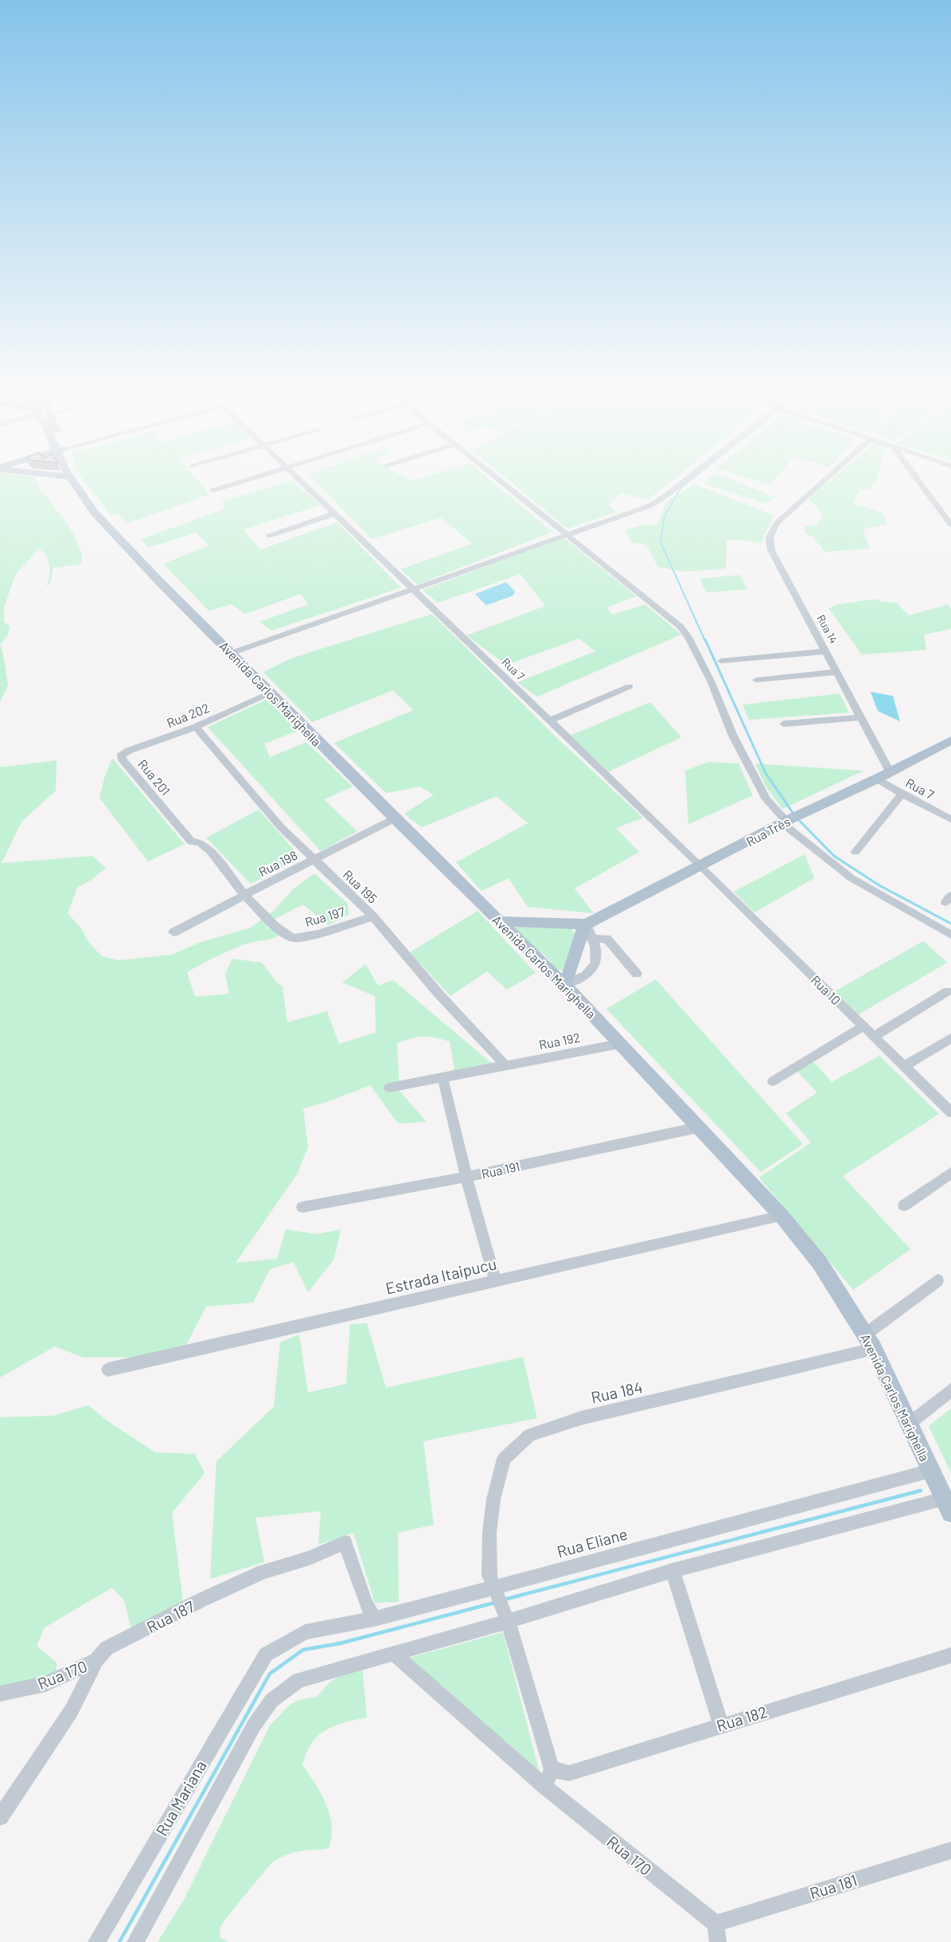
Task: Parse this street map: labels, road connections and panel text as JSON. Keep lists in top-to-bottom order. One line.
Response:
{"streets":{"main road":["Avenida Carlos Marighella","Rua Três"],"street":["Rua 14","Rua 7","Rua 202","Rua 201","Rua 198","Rua 195","Rua 197","Rua 10","Rua 192","Rua 191","Estrada Itaipucu","Rua 184","Rua Eliane","Rua 187","Rua 170","Rua 182","Rua Mariana","Rua 181"]},"crossings":[["Rua 14","Rua Três"],["Rua 7","Rua Três"],["Rua 7","Rua 10"],["Avenida Carlos Marighella","Rua 202"],["Avenida Carlos Marighella","Rua Três"],["Avenida Carlos Marighella","Rua 198"],["Avenida Carlos Marighella","Rua 192"],["Avenida Carlos Marighella","Rua 191"],["Avenida Carlos Marighella","Estrada Itaipucu"],["Avenida Carlos Marighella","Rua 184"],["Avenida Carlos Marighella","Rua Eliane"],["Rua 202","Rua 201"],["Rua 202","Rua 195"],["Rua 201","Rua 198"],["Rua 201","Rua 197"],["Rua Três","Rua 10"],["Rua 198","Rua 195"],["Rua 198","Rua 197"],["Rua 195","Rua 197"],["Rua 195","Rua 192"],["Rua 184","Rua Eliane"],["Rua 184","Rua 182"],["Rua Eliane","Rua 187"],["Rua Eliane","Rua Mariana"],["Rua 187","Rua 170"],["Rua 170","Rua 181"]]}
